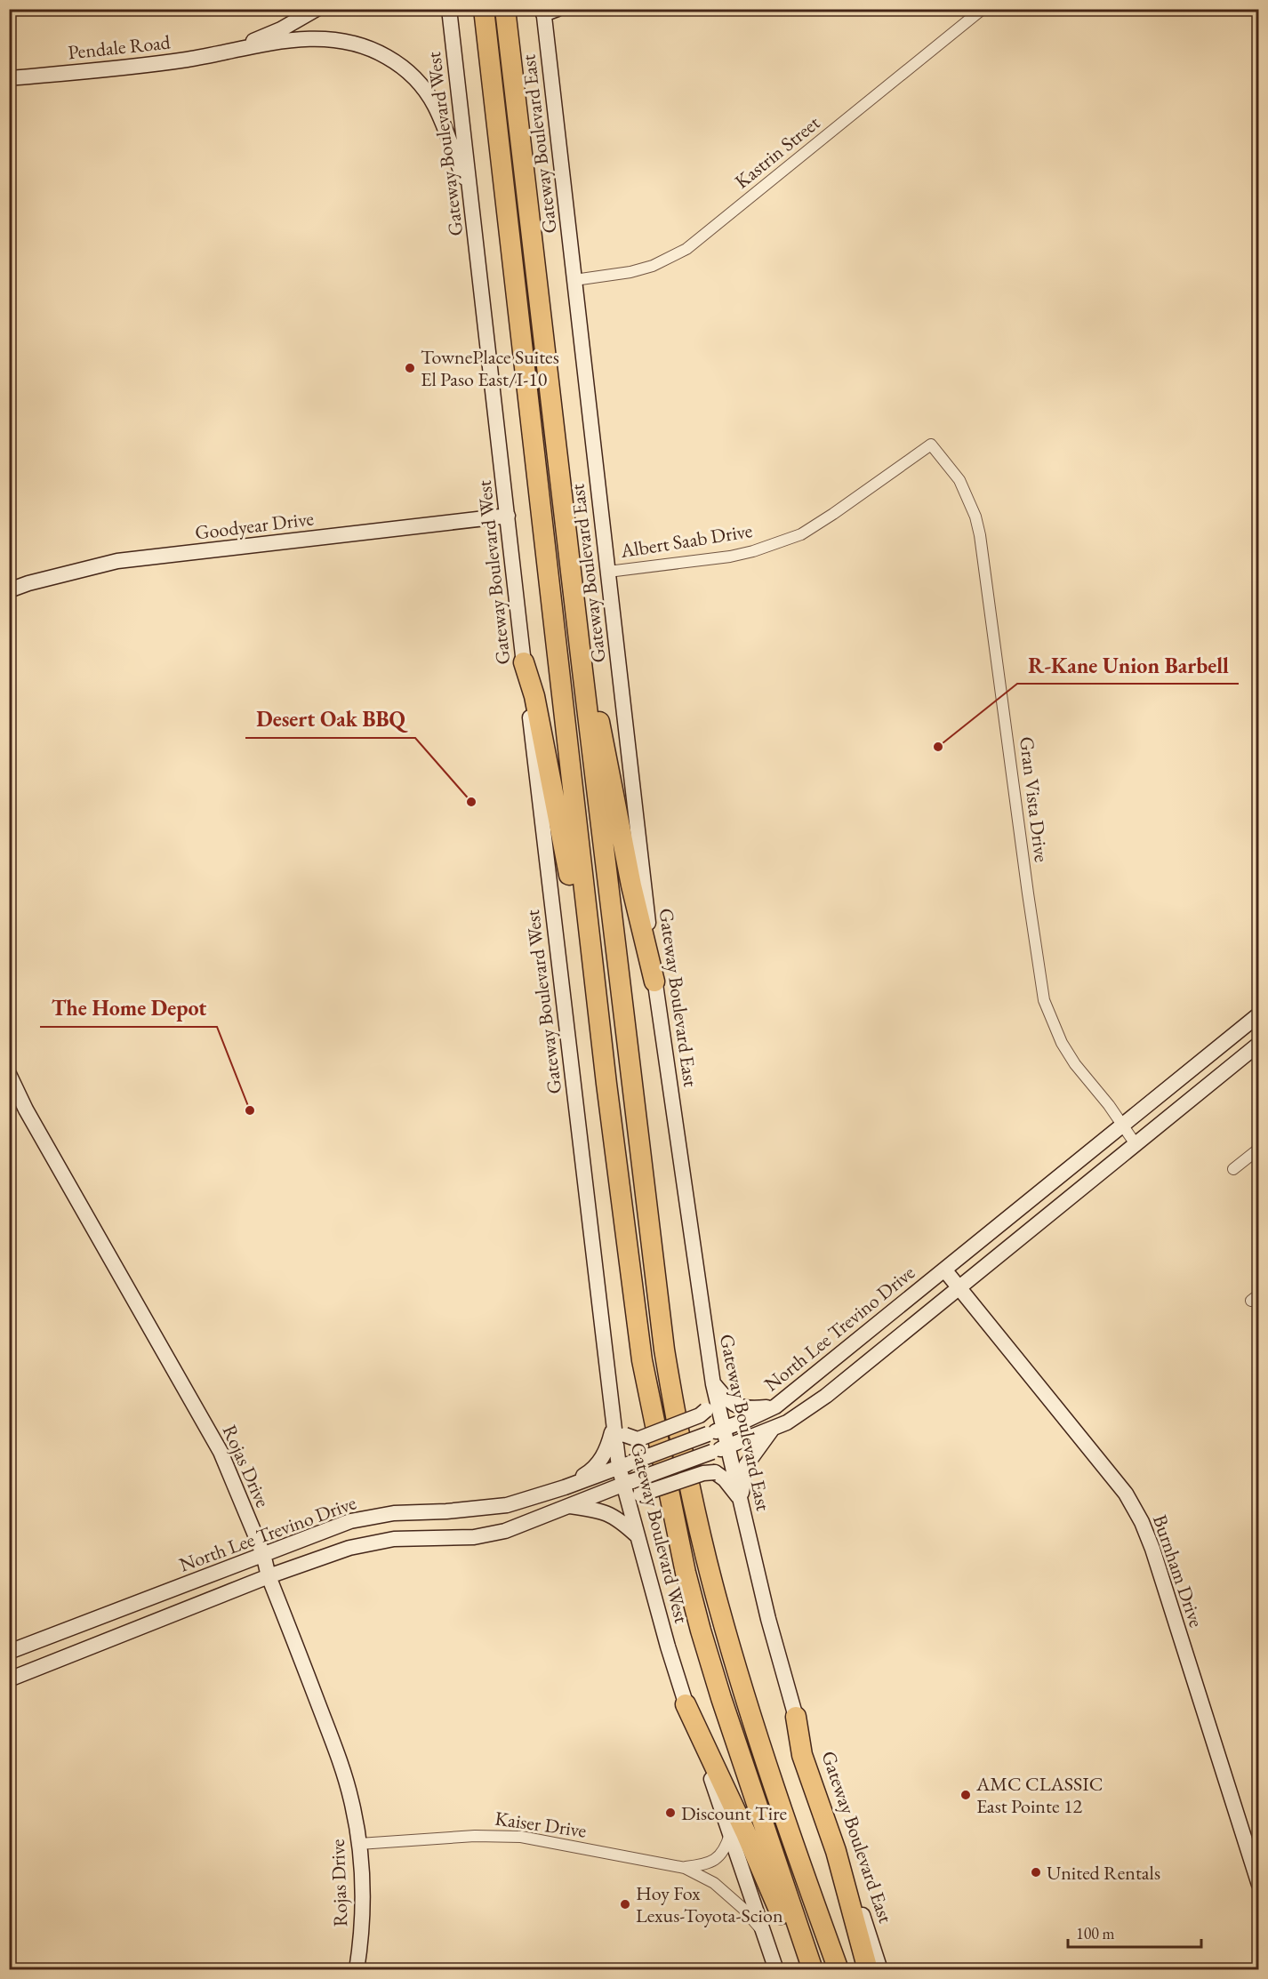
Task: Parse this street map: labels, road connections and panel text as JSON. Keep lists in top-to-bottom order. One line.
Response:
{"streets":{"main road":["Pendale Road","Gateway Boulevard West","Gateway Boulevard East","Goodyear Drive","North Lee Trevino Drive","Rojas Drive","Burnham Drive"],"street":["Kastrin Street","Albert Saab Drive","Gran Vista Drive","Kaiser Drive"]},"crossings":[["Pendale Road","Gateway Boulevard West"],["Gateway Boulevard West","Goodyear Drive"],["Gateway Boulevard West","North Lee Trevino Drive"],["Gateway Boulevard West","Kaiser Drive"],["Gateway Boulevard East","Kastrin Street"],["Gateway Boulevard East","Albert Saab Drive"],["Gateway Boulevard East","North Lee Trevino Drive"],["Albert Saab Drive","Gran Vista Drive"],["Gran Vista Drive","North Lee Trevino Drive"],["North Lee Trevino Drive","Rojas Drive"],["North Lee Trevino Drive","Burnham Drive"],["Rojas Drive","Kaiser Drive"]],"places":["TownePlace Suites El Paso East/I-10","R-Kane Union Barbell","Desert Oak BBQ","The Home Depot","AMC CLASSIC East Pointe 12","Discount Tire","United Rentals","Hoy Fox Lexus-Toyota-Scion"],"scale_bar":"100 m"}
